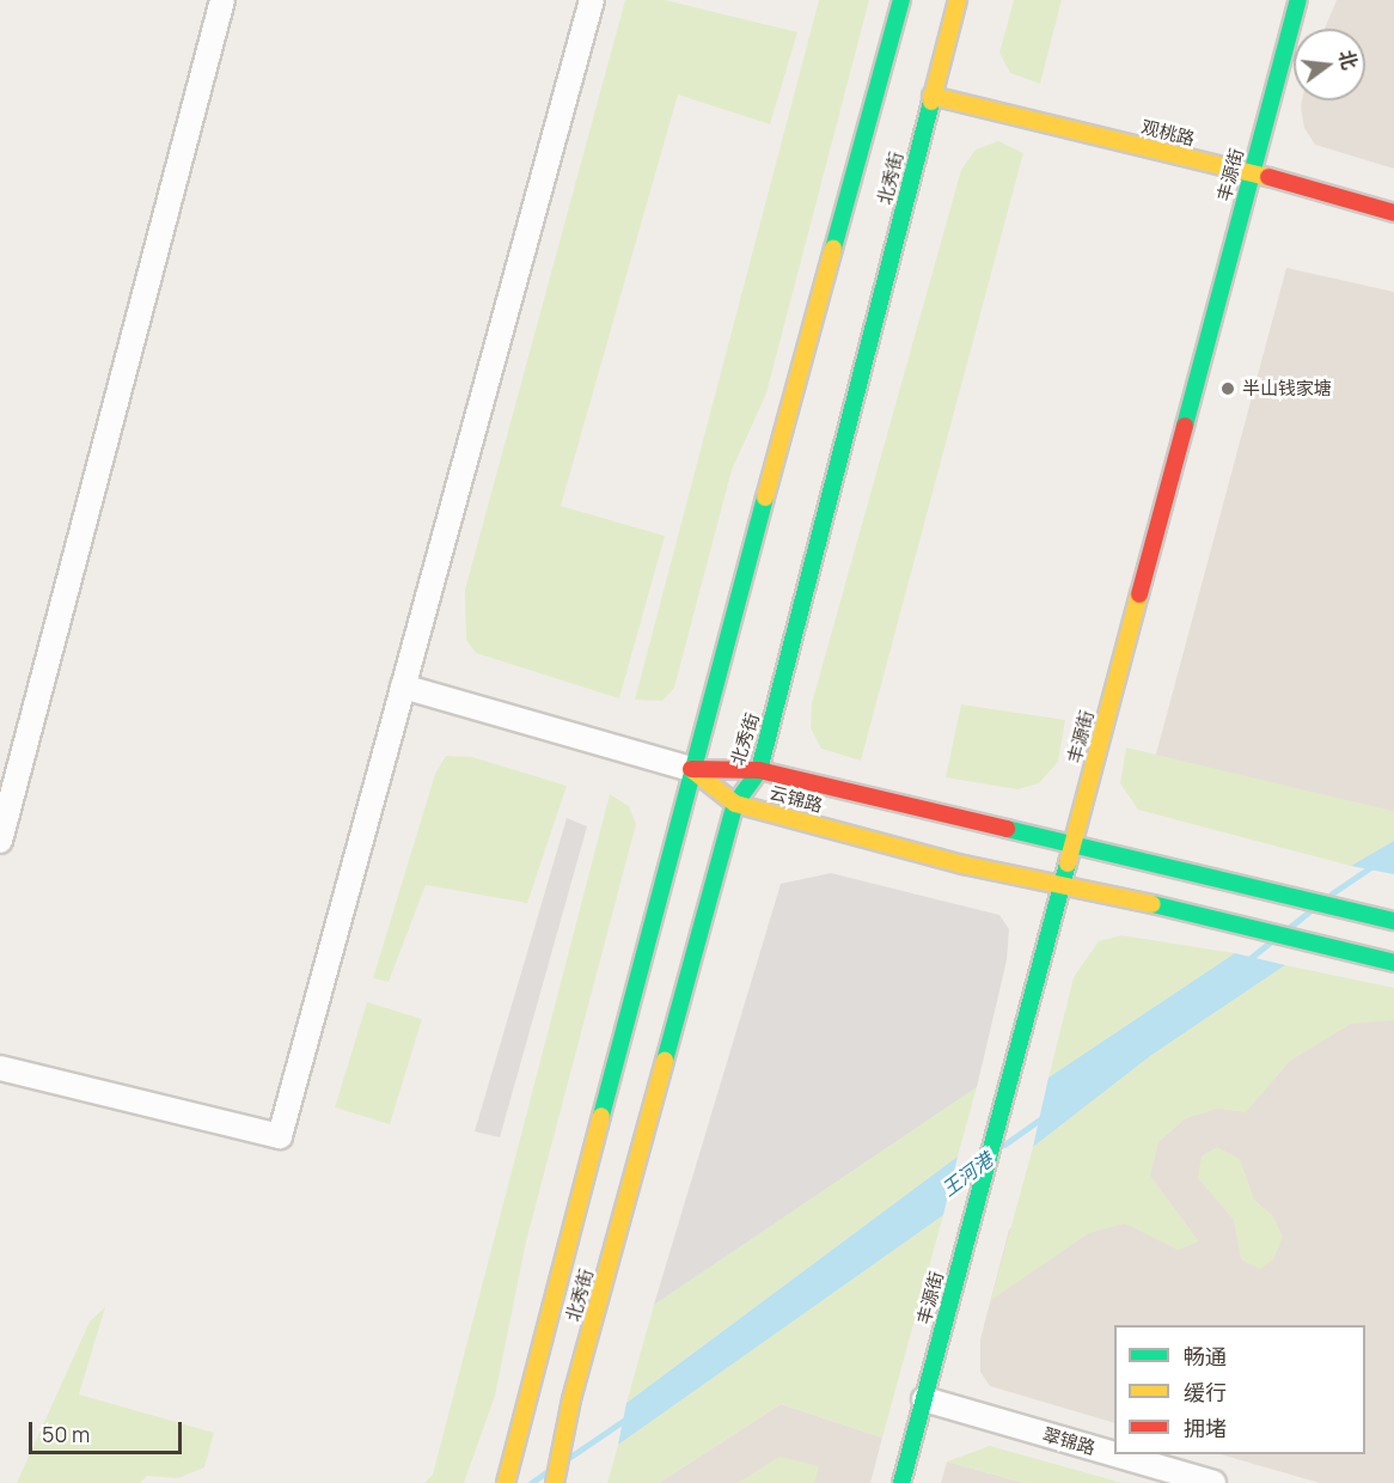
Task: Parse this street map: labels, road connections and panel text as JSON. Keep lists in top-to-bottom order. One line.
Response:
{"streets":{"main road":["观桃路","丰源街","北秀街","云锦路"],"street":["翠锦路"]},"crossings":[["观桃路","丰源街"],["观桃路","北秀街"],["丰源街","云锦路"],["丰源街","翠锦路"],["北秀街","云锦路"]],"water":["王河港"],"places":["半山钱家塘"],"legend":["畅通","缓行","拥堵"],"scale_bar":"50 m","north":"right"}
